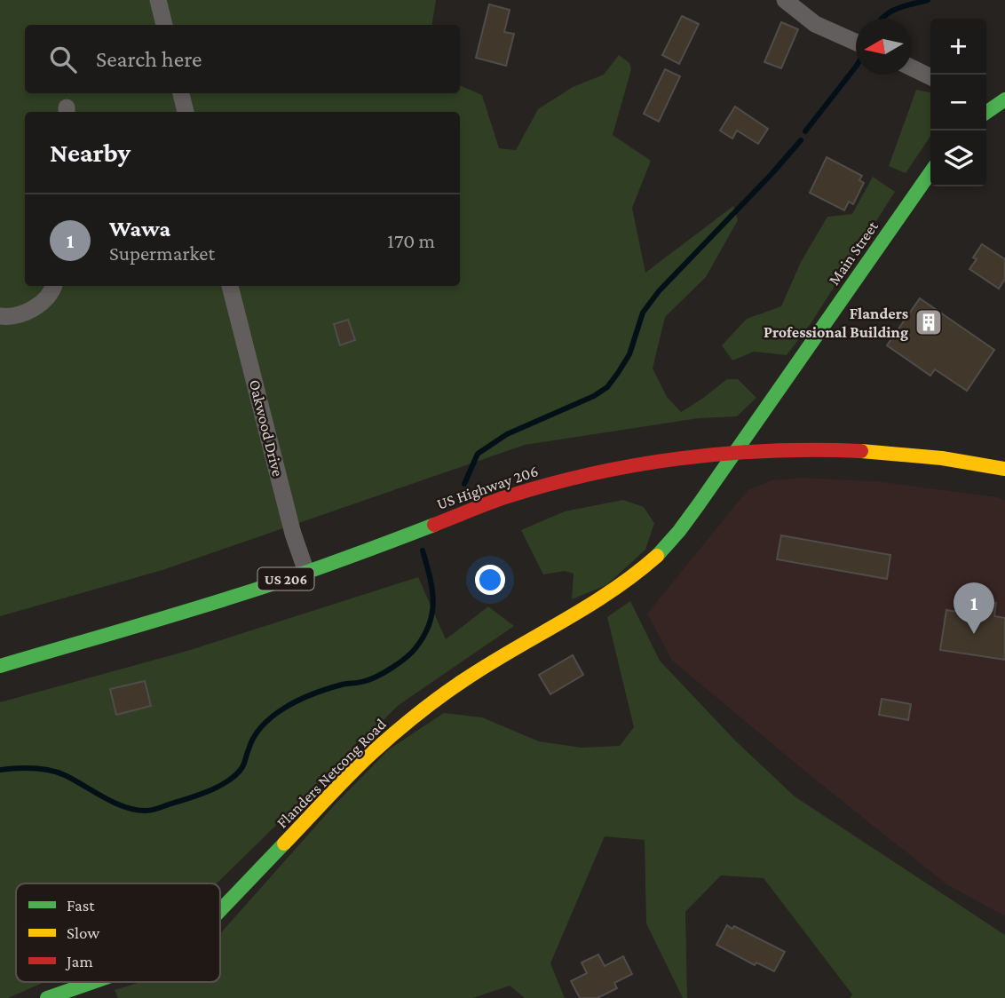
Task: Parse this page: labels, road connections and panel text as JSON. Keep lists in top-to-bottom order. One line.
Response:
{"streets":{"main road":["Main Street","US Highway 206","US 206","Flanders Netcong Road"],"street":["Oakwood Drive"]},"crossings":[["Main Street","US Highway 206"],["Main Street","Flanders Netcong Road"],["Oakwood Drive","US Highway 206"],["US Highway 206","Flanders Netcong Road"]],"places":{"building":["Flanders Professional Building"]},"legend":["Fast","Slow","Jam"],"north":"left","page":{"map_buttons":["+","−"],"search":"Search here","heading":"Nearby","list":[{"mark":"1","name":"Wawa","note":"Supermarket","value":"170 m"}],"pins":"1"}}
